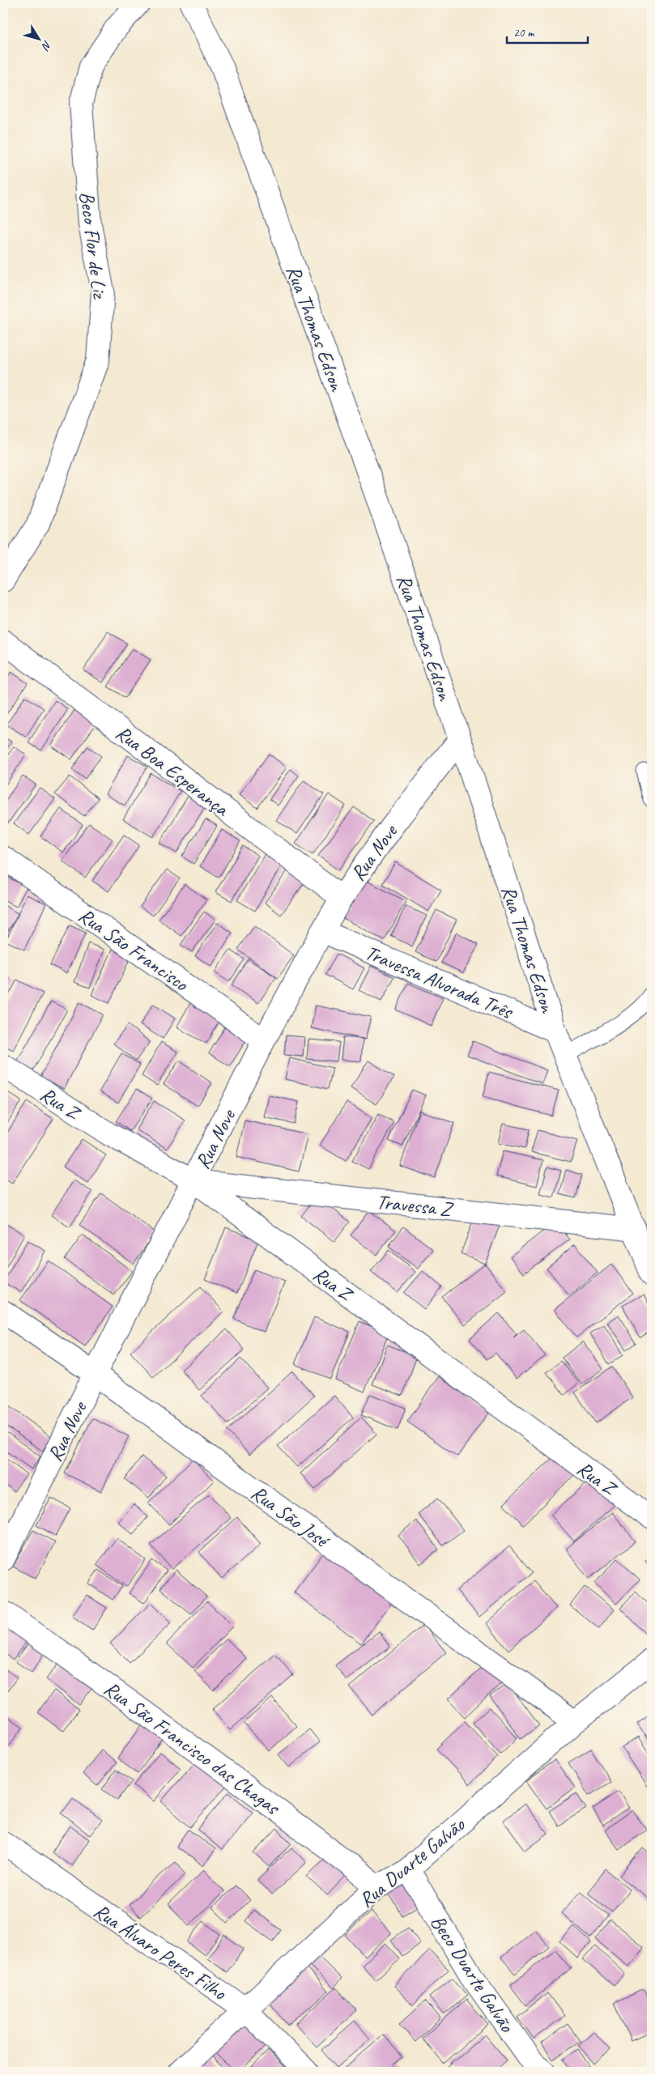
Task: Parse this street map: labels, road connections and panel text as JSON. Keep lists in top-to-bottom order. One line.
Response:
{"streets":{"street":["Beco Flor de Liz","Rua Thomas Edson","Rua Boa Esperança","Rua Nove","Rua São Francisco","Travessa Alvorada Três","Rua Z","Travessa Z","Rua São José","Rua São Francisco das Chagas","Rua Duarte Galvão","Rua Álvaro Peres Filho","Beco Duarte Galvão"]},"crossings":[["Rua Thomas Edson","Rua Nove"],["Rua Thomas Edson","Travessa Alvorada Três"],["Rua Thomas Edson","Travessa Z"],["Rua Boa Esperança","Rua Nove"],["Rua Nove","Rua São Francisco"],["Rua Nove","Travessa Alvorada Três"],["Rua Nove","Rua Z"],["Rua Nove","Travessa Z"],["Rua Nove","Rua São José"],["Rua Z","Travessa Z"],["Rua São José","Rua Duarte Galvão"],["Rua São Francisco das Chagas","Rua Duarte Galvão"],["Rua Duarte Galvão","Rua Álvaro Peres Filho"],["Rua Duarte Galvão","Beco Duarte Galvão"]],"scale_bar":"20 m","north":"bottom right"}
